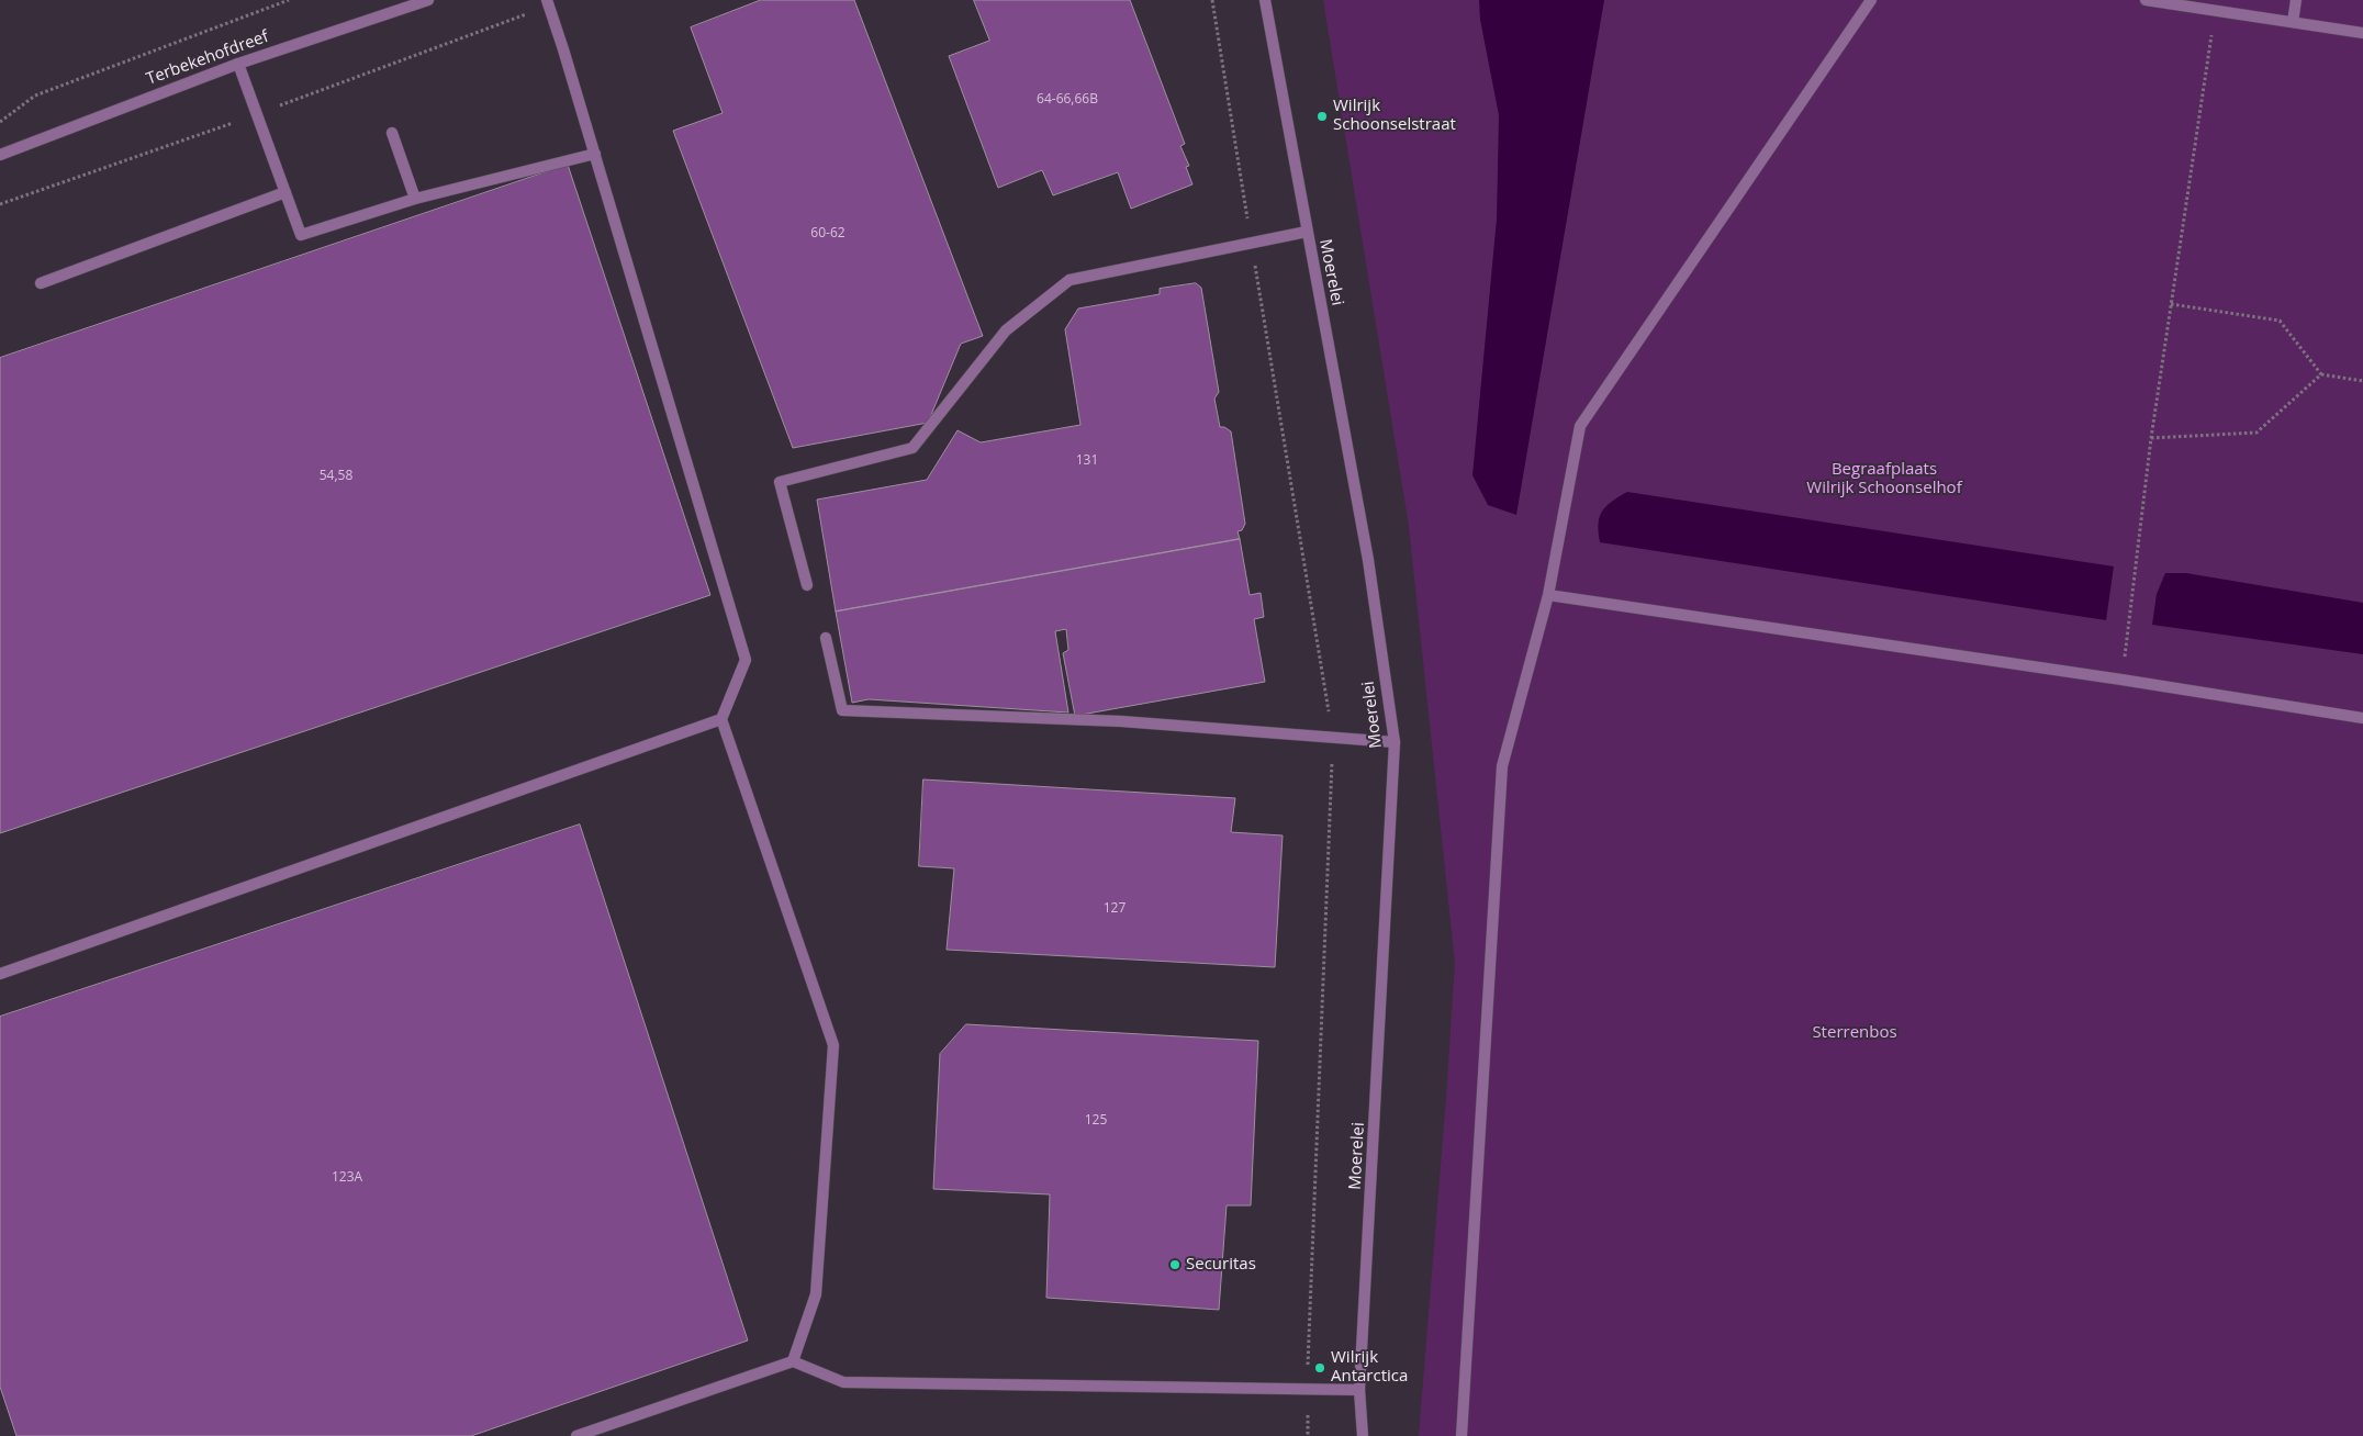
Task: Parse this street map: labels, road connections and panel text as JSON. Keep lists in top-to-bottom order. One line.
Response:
{"streets":{"street":["Terbekehofdreef","Moerelei"]},"parks":["Begraafplaats Wilrijk Schoonselhof","Sterrenbos"],"places":["Wilrijk Schoonselstraat","Securitas","Wilrijk Antarctica"],"house_numbers":["64-66,66B","60-62","131","54,58","127","125","123A"]}
